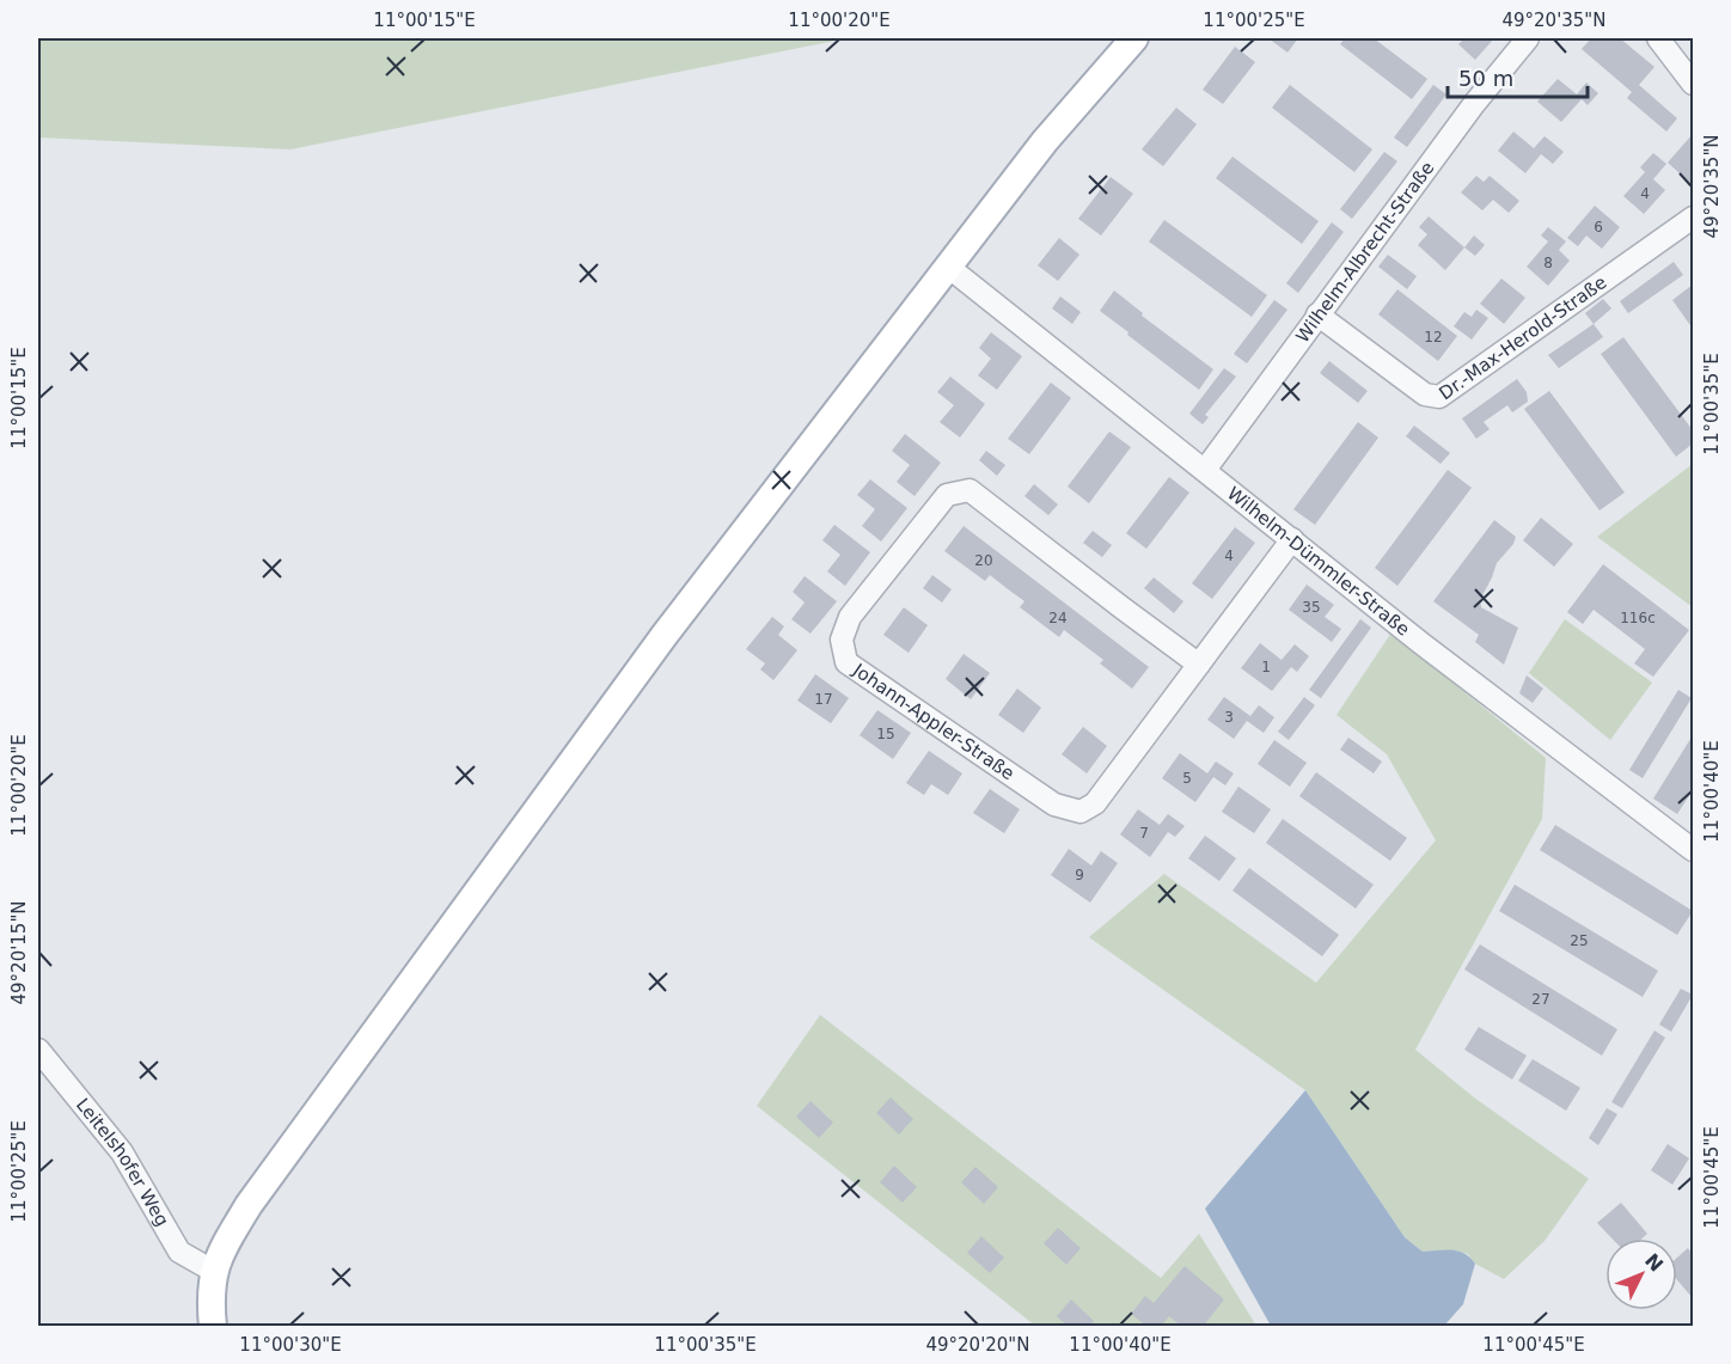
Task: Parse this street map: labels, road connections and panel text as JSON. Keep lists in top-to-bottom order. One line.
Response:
{"streets":{"street":["Wilhelm-Albrecht-Straße","Dr.-Max-Herold-Straße","Wilhelm-Dümmler-Straße","Johann-Appler-Straße","Leitelshofer Weg"]},"crossings":[["Wilhelm-Albrecht-Straße","Dr.-Max-Herold-Straße"],["Wilhelm-Albrecht-Straße","Wilhelm-Dümmler-Straße"],["Wilhelm-Dümmler-Straße","Johann-Appler-Straße"]],"house_numbers":["4","6","8","12","4","20","35","24","116c","1","17","3","15","5","7","9","25","27"],"scale_bar":"50 m","north":"top right","coordinates":["11°00'15\"E","11°00'20\"E","11°00'25\"E","49°20'35\"N","11°00'35\"E","11°00'40\"E","49°20'15\"N","11°00'45\"E","11°00'30\"E","49°20'20\"N"]}
